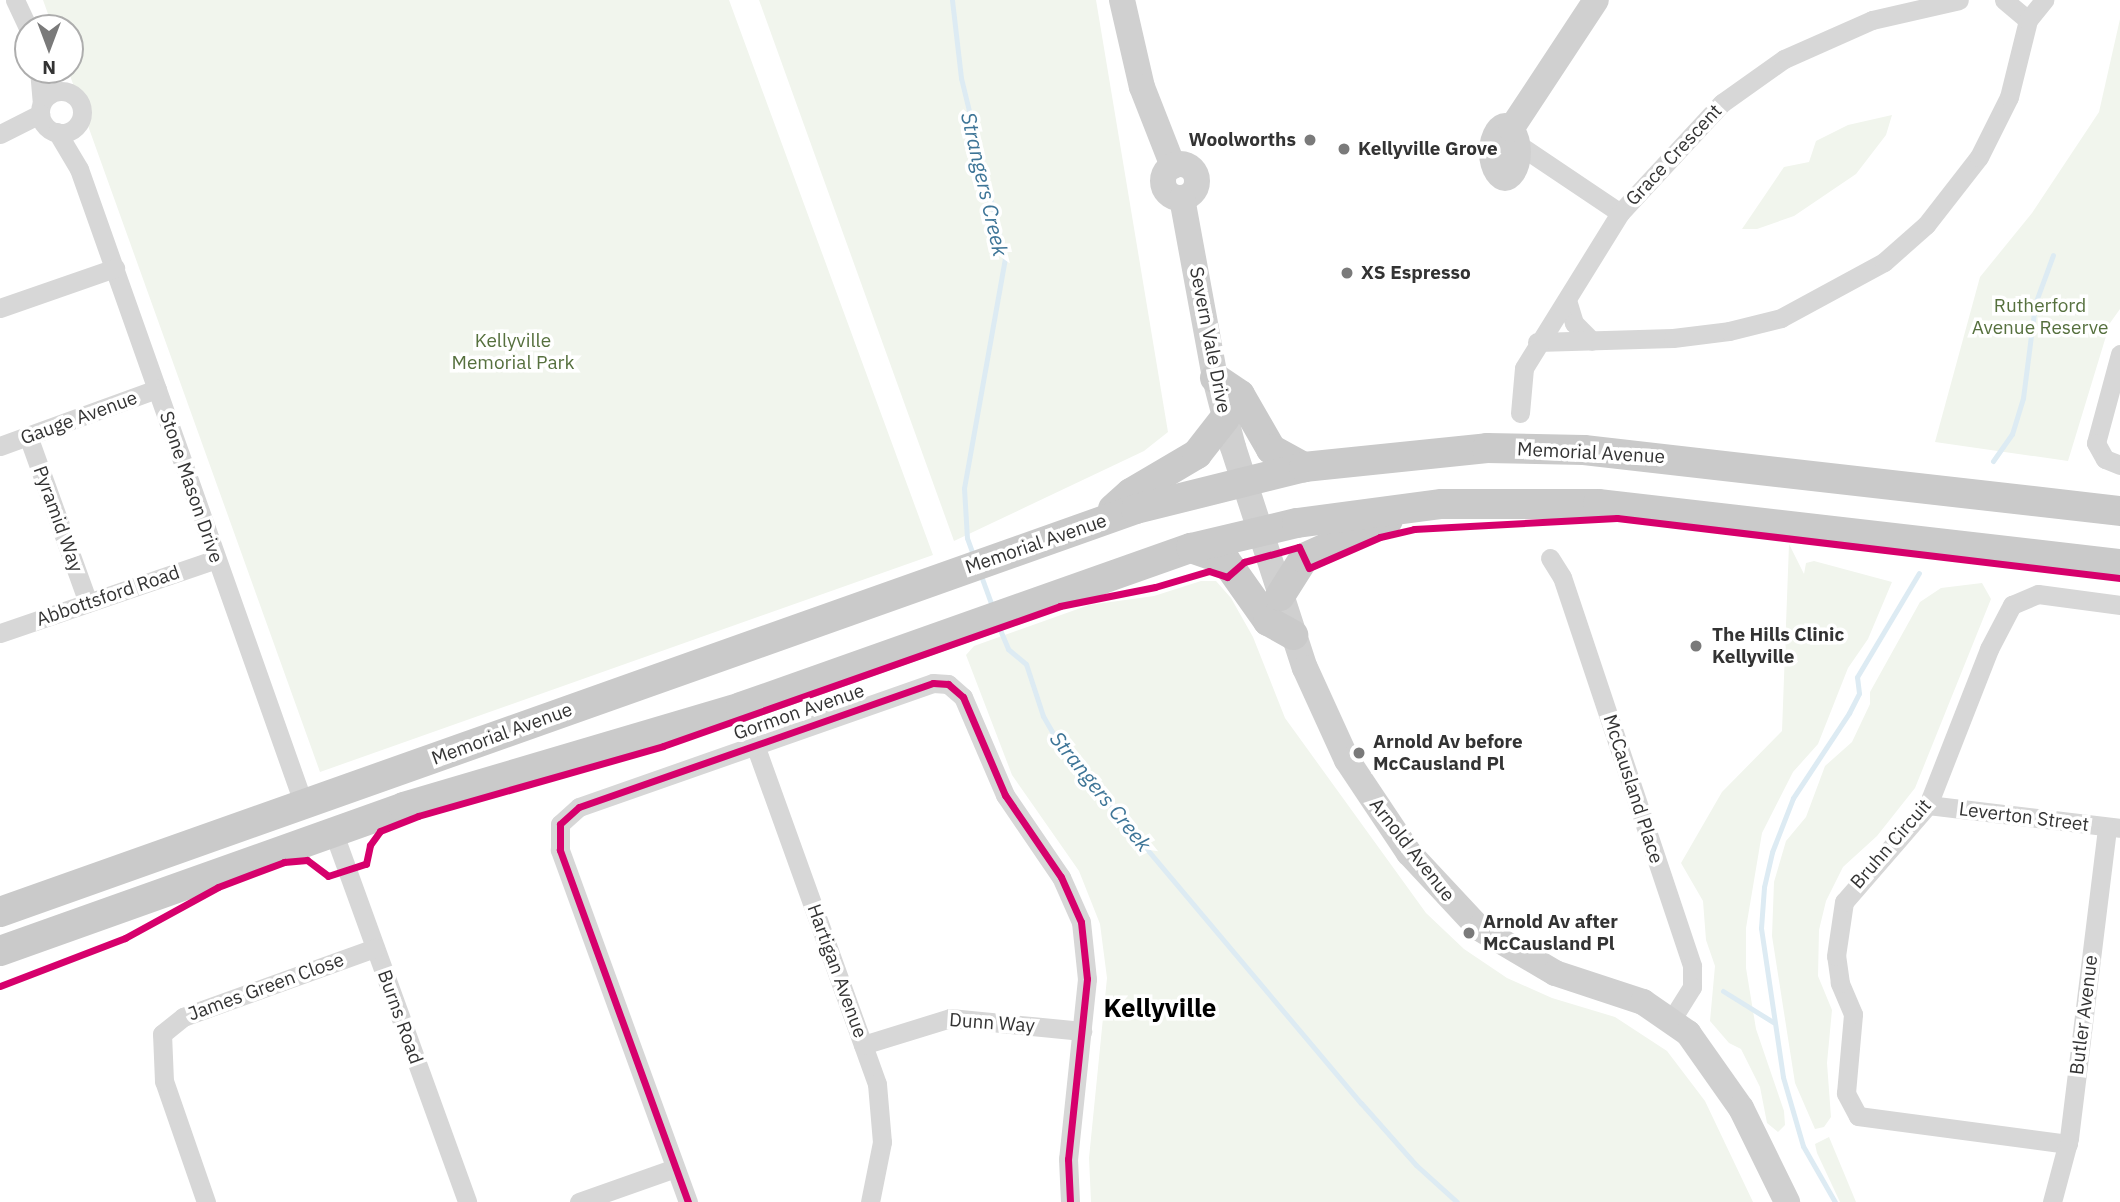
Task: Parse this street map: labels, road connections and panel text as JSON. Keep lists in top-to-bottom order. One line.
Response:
{"streets":{"main road":["Memorial Avenue"],"street":["Grace Crescent","Severn Vale Drive","Gauge Avenue","Stone Mason Drive","Pyramid Way","Abbottsford Road","Gormon Avenue","McCausland Place","Leverton Street","Bruhn Circuit","Arnold Avenue","Hartigan Avenue","James Green Close","Butler Avenue","Burns Road","Dunn Way"]},"crossings":[["Severn Vale Drive","Memorial Avenue"],["Severn Vale Drive","Arnold Avenue"],["Gauge Avenue","Stone Mason Drive"],["Gauge Avenue","Pyramid Way"],["Memorial Avenue","Stone Mason Drive"],["Memorial Avenue","Arnold Avenue"],["Memorial Avenue","Burns Road"],["Stone Mason Drive","Abbottsford Road"],["Pyramid Way","Abbottsford Road"],["Gormon Avenue","Hartigan Avenue"],["Gormon Avenue","Dunn Way"],["McCausland Place","Arnold Avenue"],["Leverton Street","Bruhn Circuit"],["Leverton Street","Butler Avenue"],["Bruhn Circuit","Butler Avenue"],["Hartigan Avenue","Dunn Way"],["James Green Close","Burns Road"]],"districts":["Kellyville"],"water":["Strangers Creek"],"parks":["Rutherford Avenue Reserve","Kellyville Memorial Park"],"places":["Woolworths","Kellyville Grove","XS Espresso","The Hills Clinic Kellyville","Arnold Av before McCausland Pl","Arnold Av after McCausland Pl"],"north":"bottom"}
